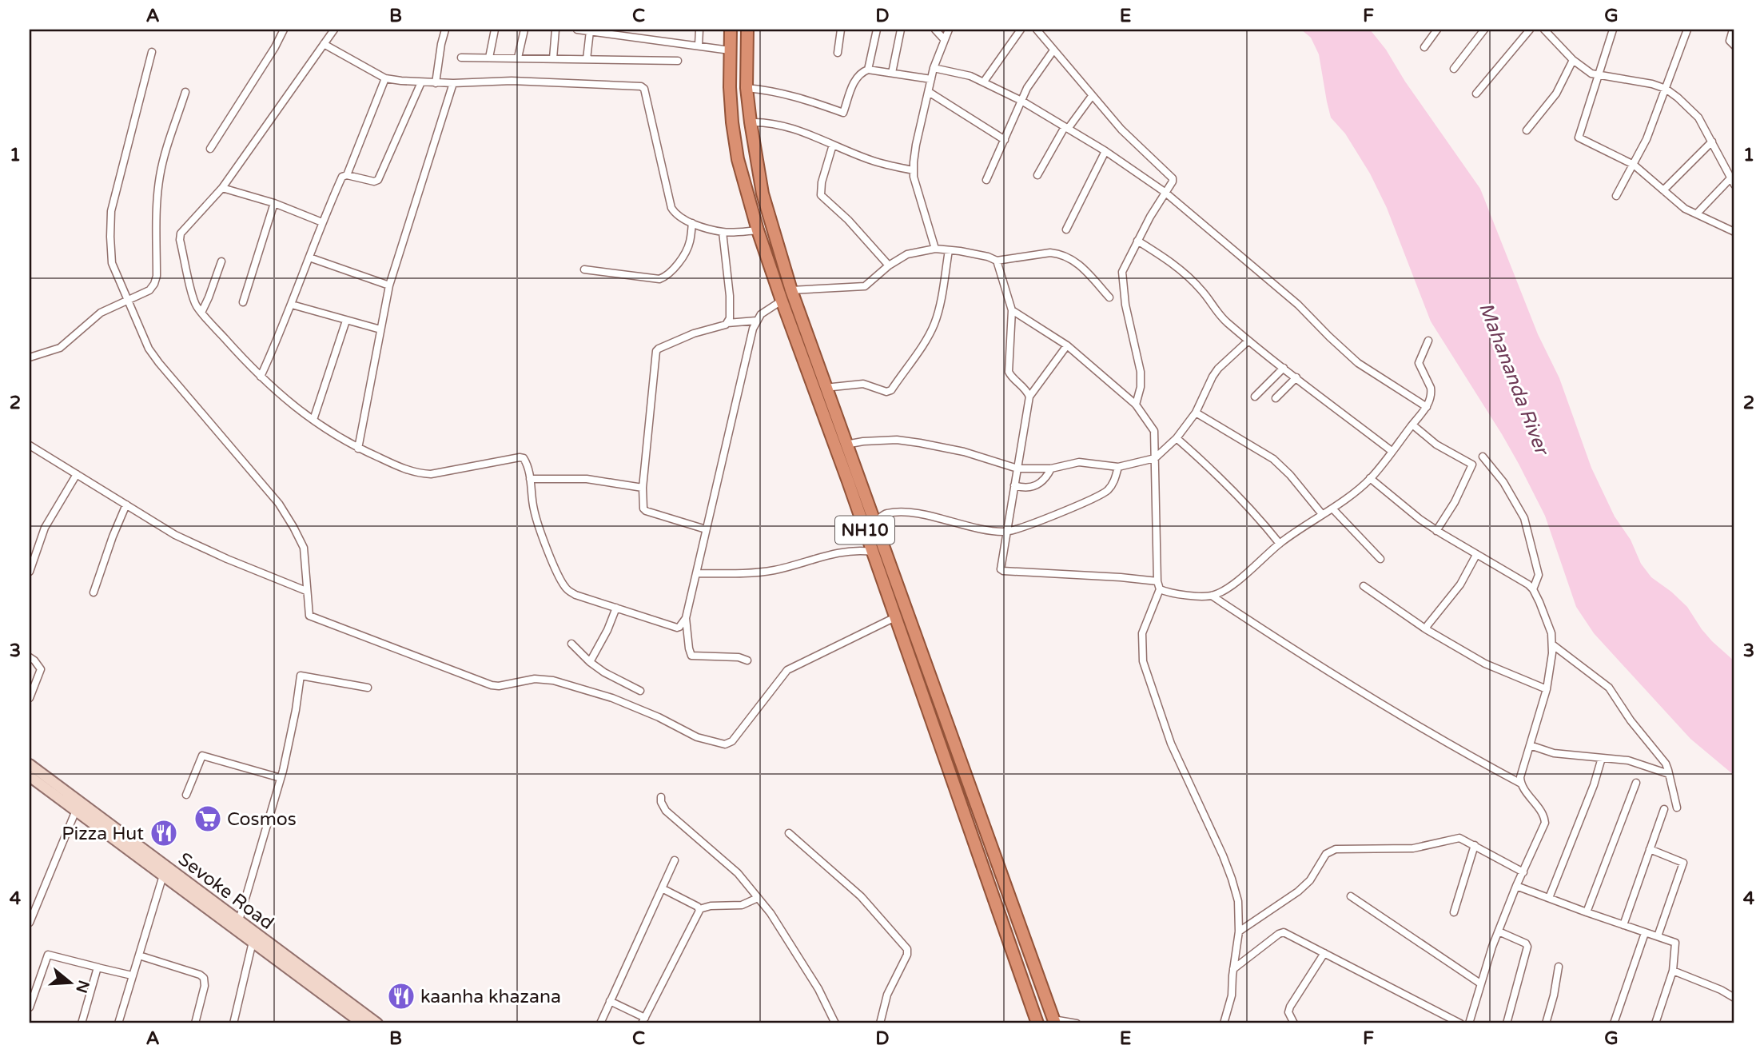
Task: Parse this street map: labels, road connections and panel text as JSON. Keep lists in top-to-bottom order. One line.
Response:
{"streets":{"highway":["NH10"],"main road":["Sevoke Road"]},"water":["Mahananda River"],"places":{"supermarket":["Cosmos"],"restaurant":["Pizza Hut","kaanha khazana"]},"north":"right","grid":{"columns":["A","B","C","D","E","F","G"],"rows":["1","2","3","4"]}}
